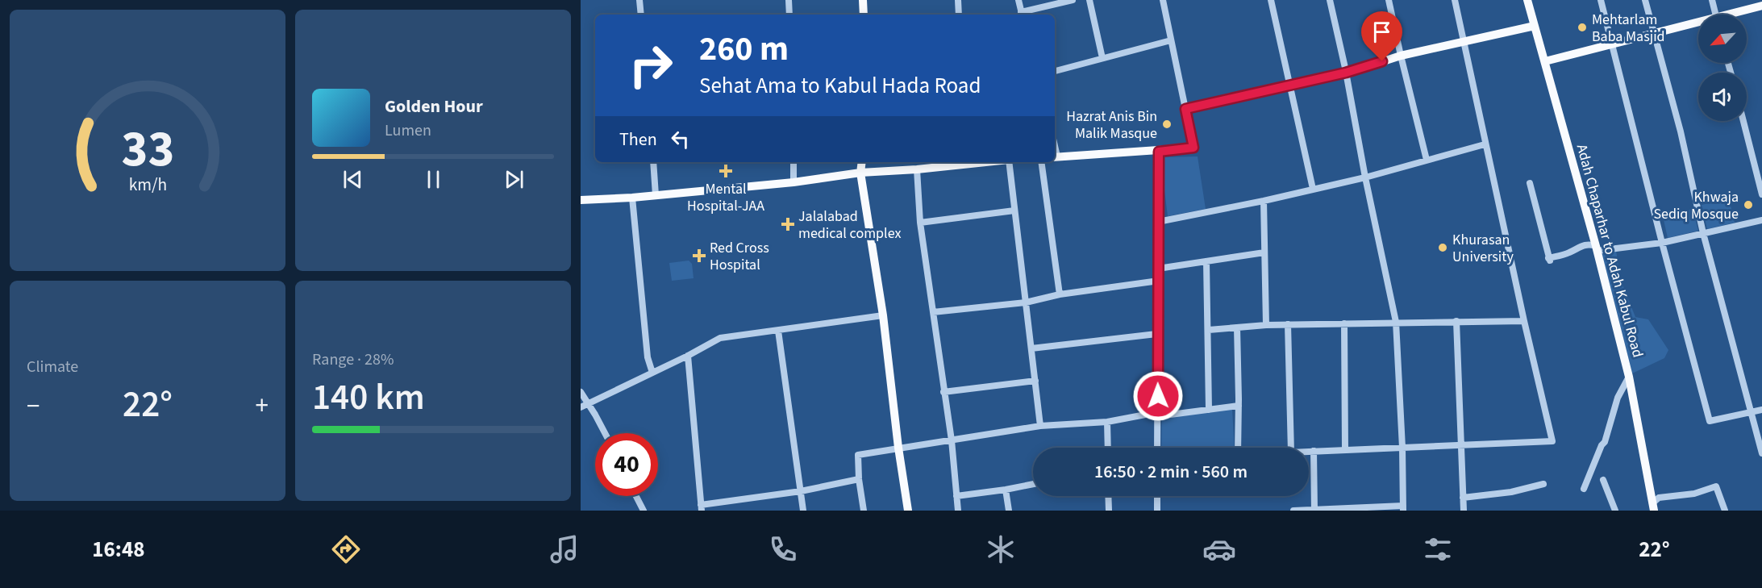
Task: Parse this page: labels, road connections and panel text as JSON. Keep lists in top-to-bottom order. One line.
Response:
{"streets":{"main road":["Adah Chaparhar to Adah Kabul Road"]},"places":{"other":["Mehtarlam Baba Masjid","Hazrat Anis Bin Malik Masque","Khwaja Sediq Mosque","Khurasan University"],"health":["Mental Hospital-JAA","Jalalabad medical complex","Red Cross Hospital"]},"north":"bottom left","page":{"turn":["260 m","Sehat Ama to Kabul Hada Road"],"song":["Golden Hour","Lumen"],"then":"Then","tile":["Climate",["Range · 28%","140 km"]],"heat":["−","22°","+"],"limit":"40","trip":"16:50 · 2 min · 560 m","tabs":["16:48","22°"],"gauge":["33","km/h"]}}
